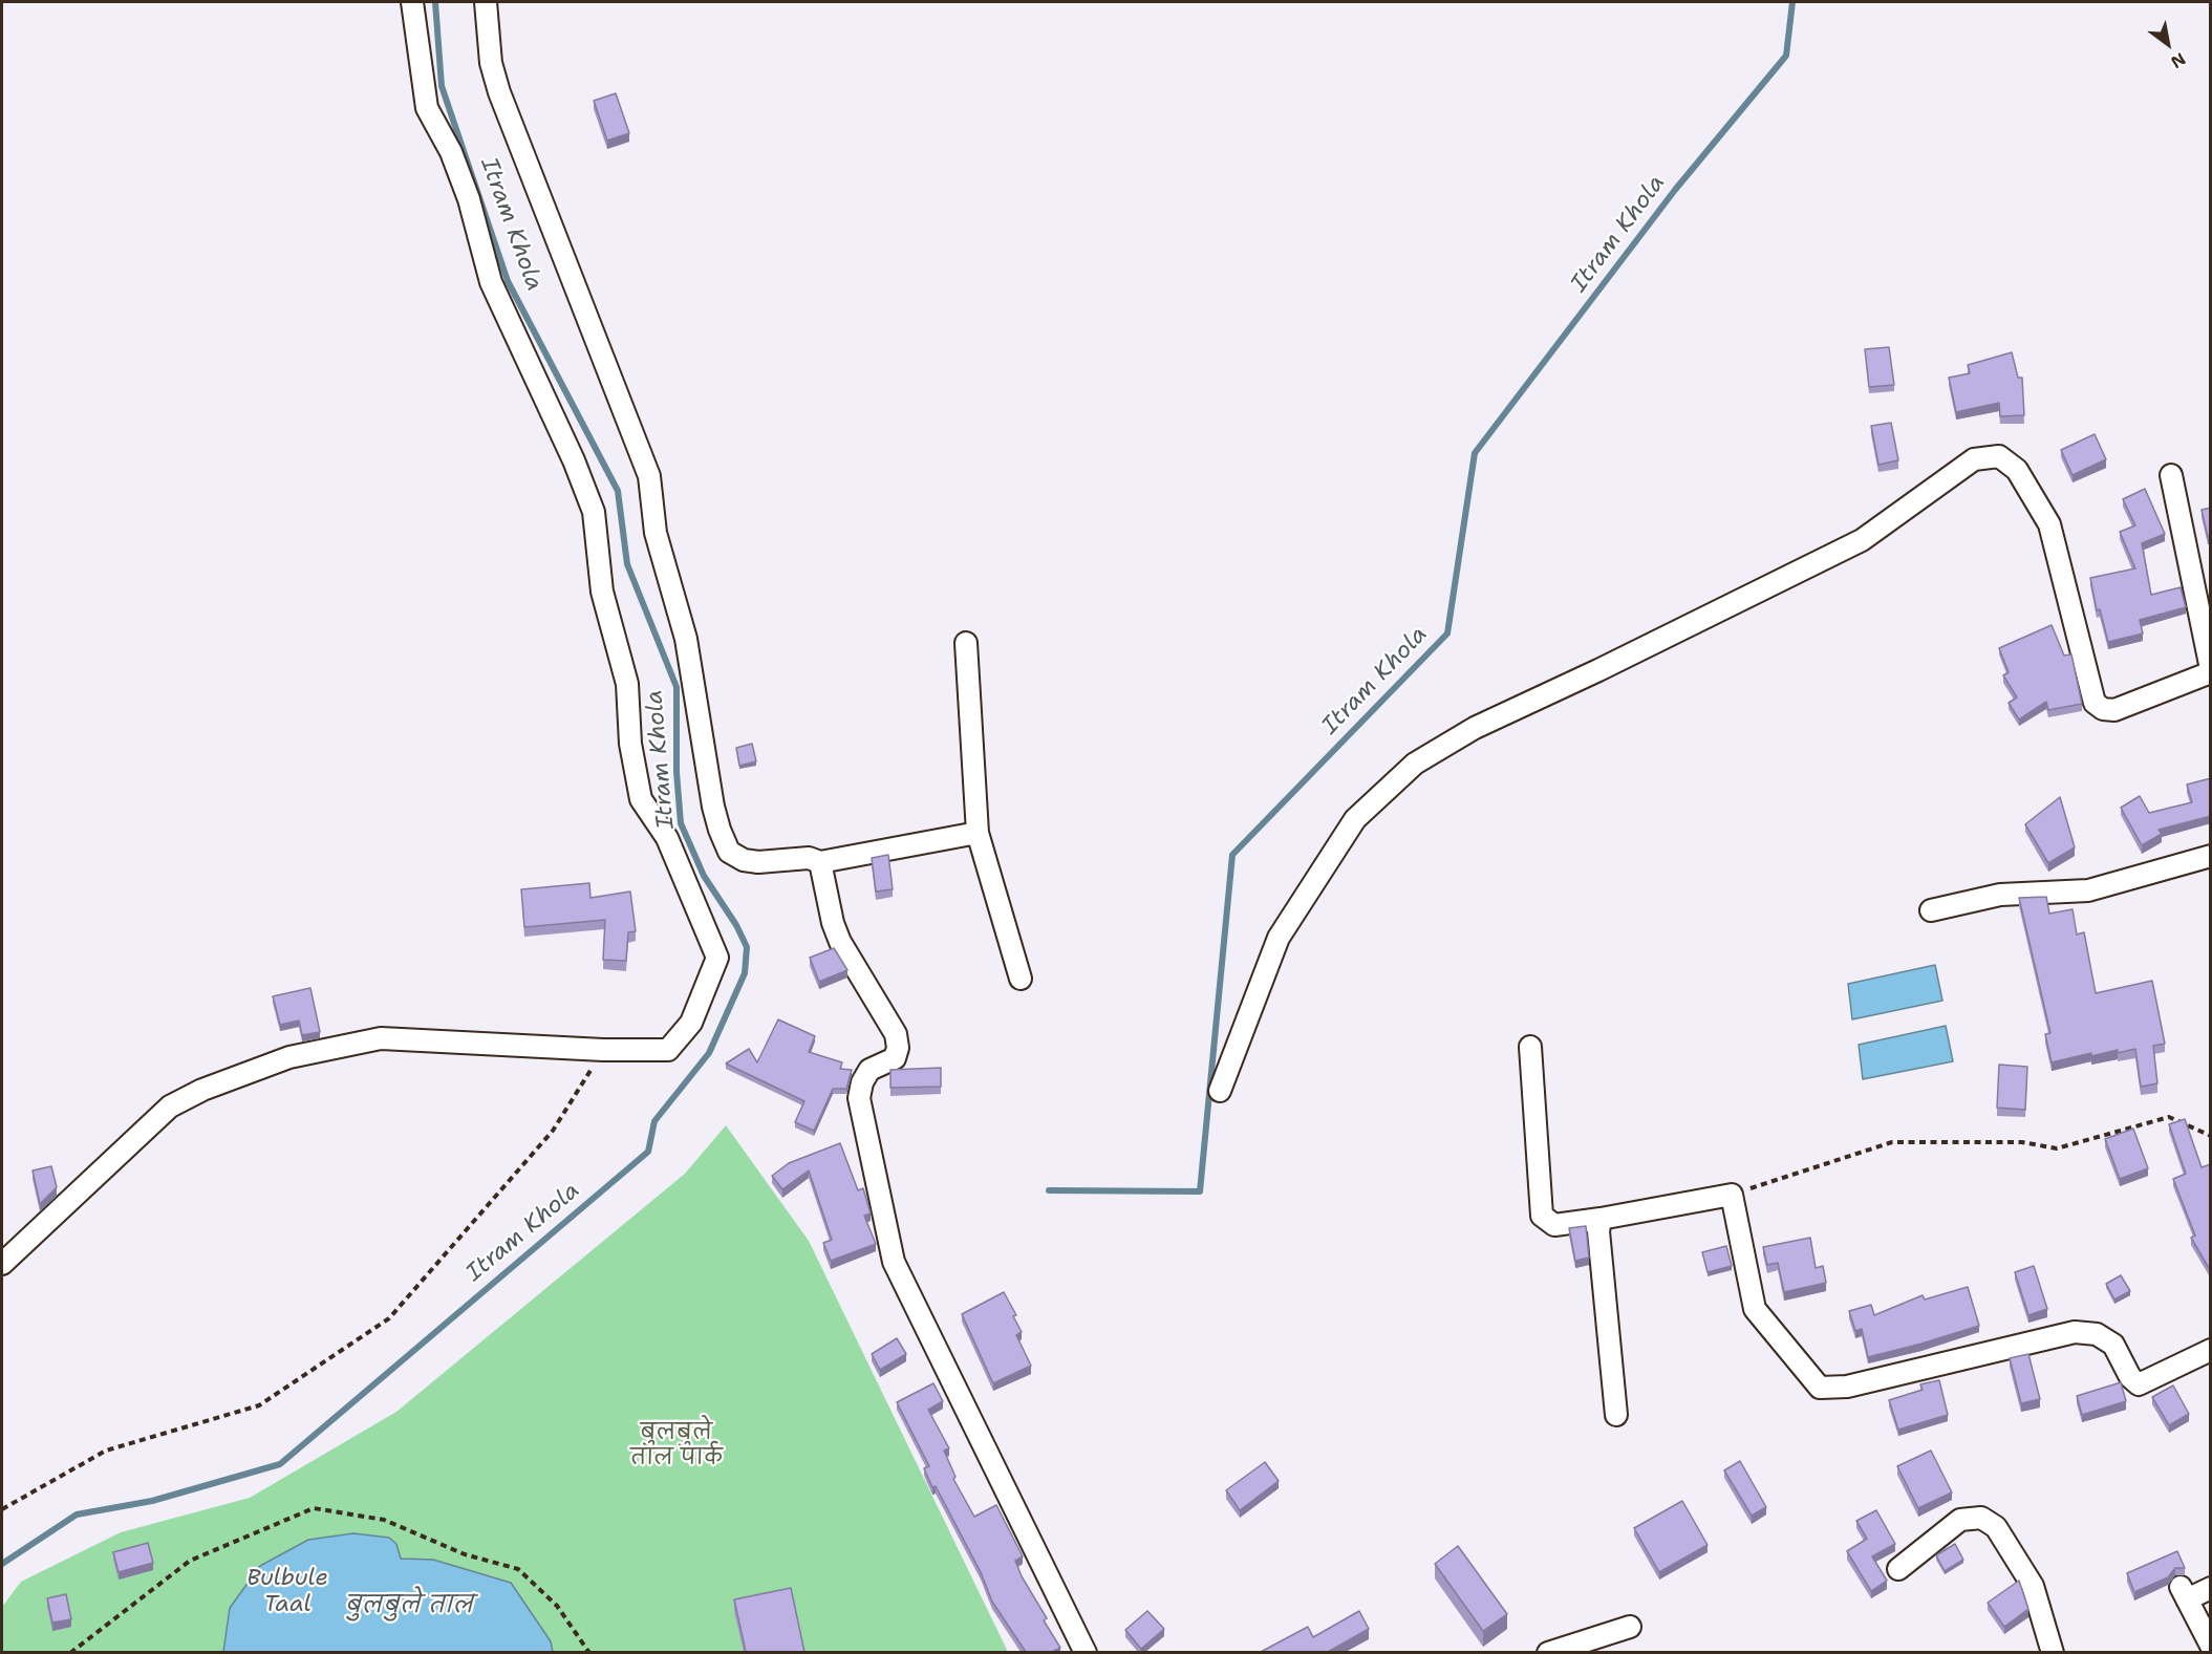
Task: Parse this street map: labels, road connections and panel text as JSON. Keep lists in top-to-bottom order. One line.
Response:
{"water":["Itram Khola","Bulbule Taal","बुलबुले ताल"],"parks":["बुलबुले ताल पार्क"],"north":"bottom right"}
